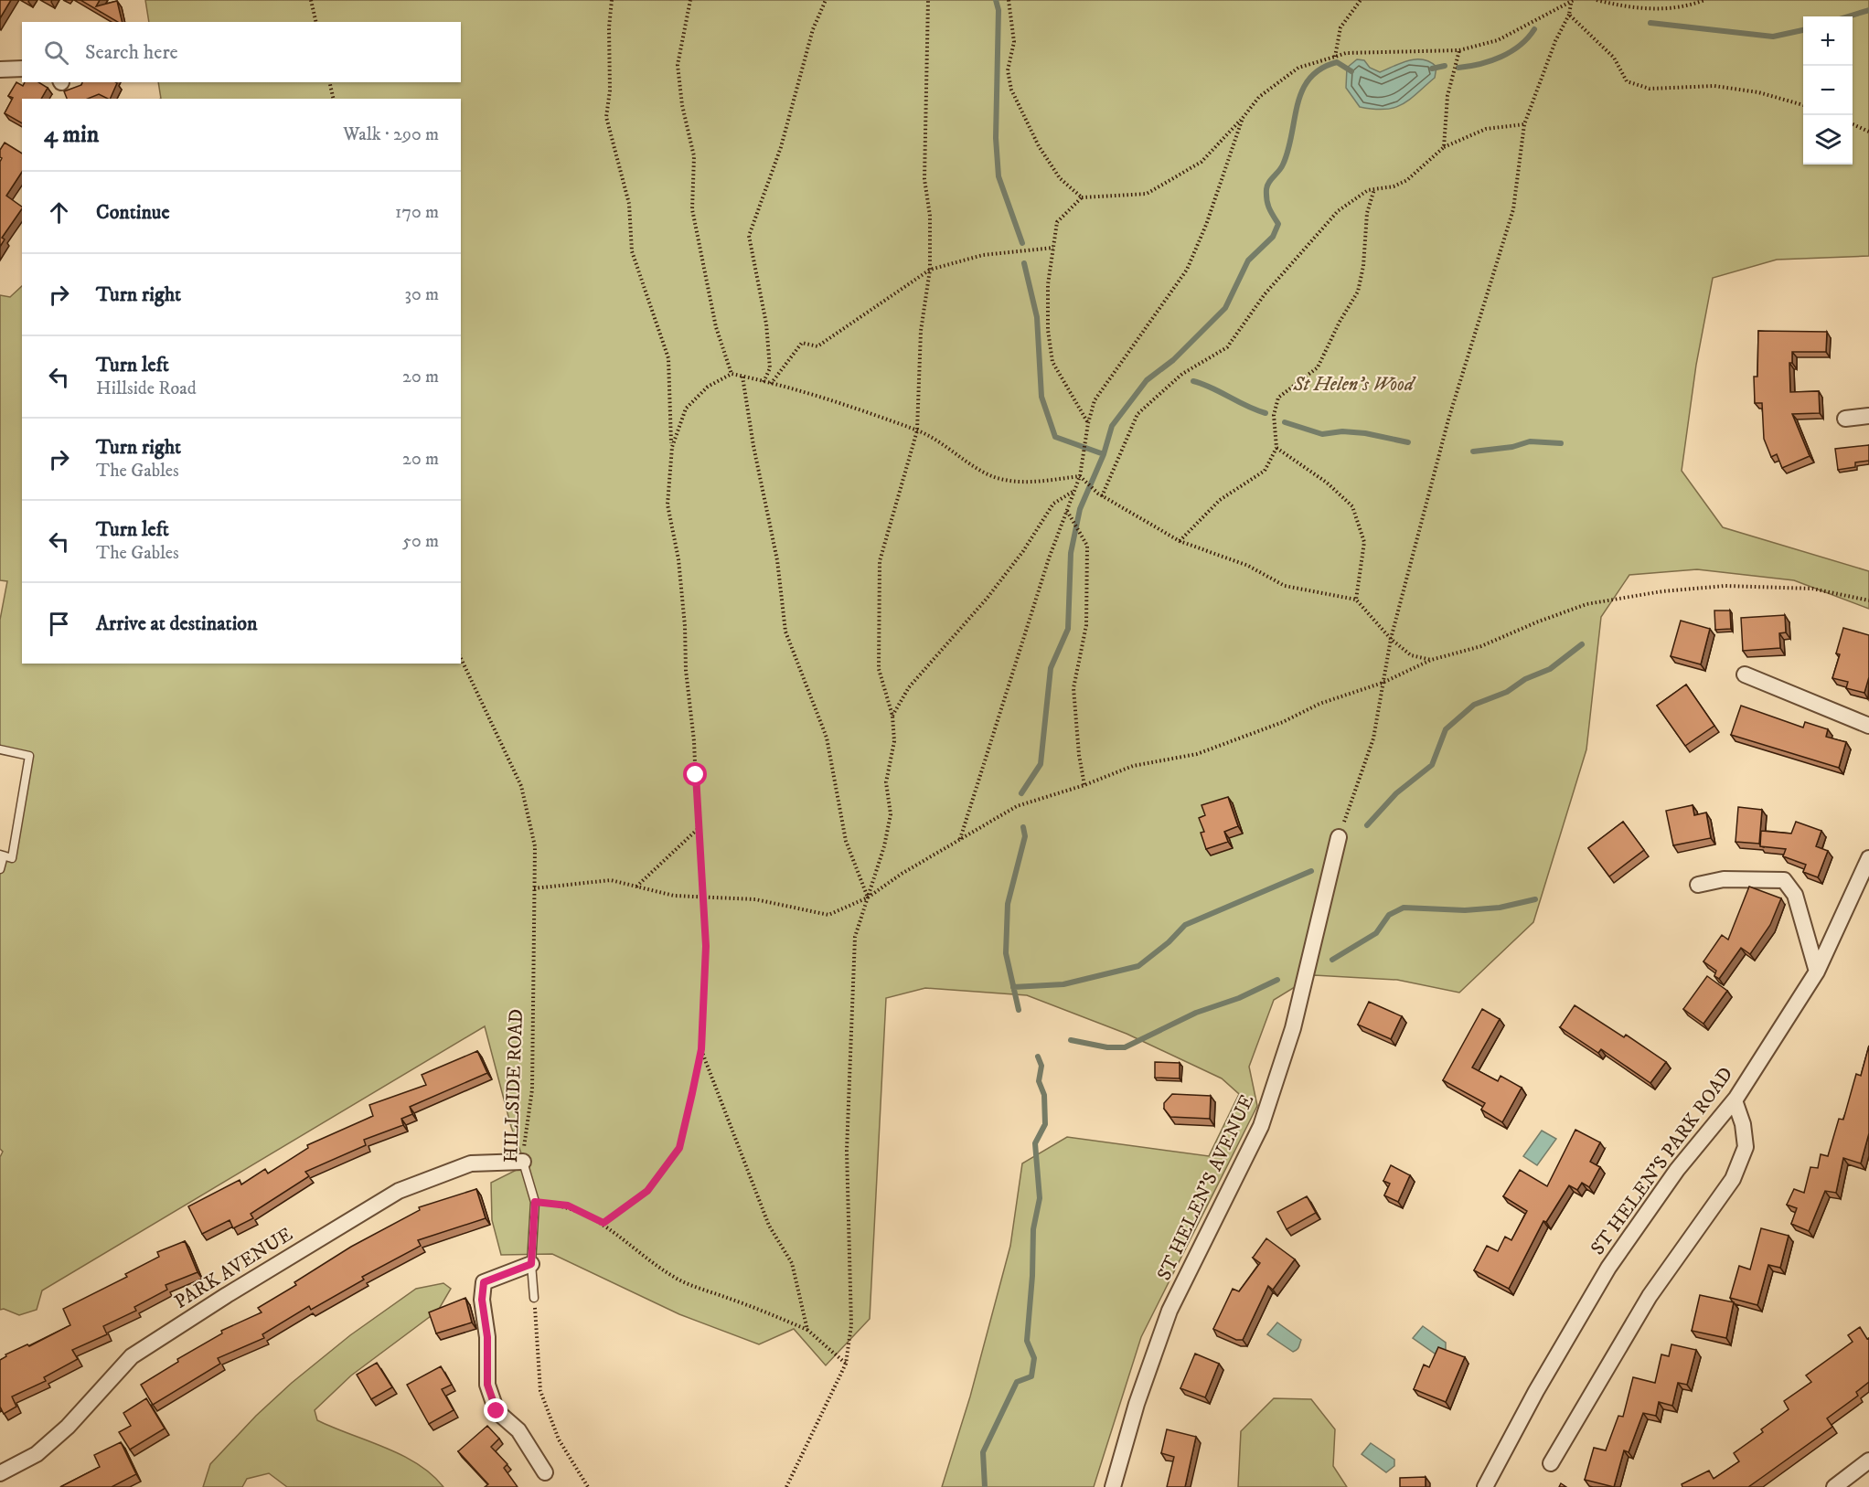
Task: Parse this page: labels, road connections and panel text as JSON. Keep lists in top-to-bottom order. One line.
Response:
{"streets":{"street":["ST HELEN'S PARK ROAD","ST HELEN'S AVENUE","PARK AVENUE"],"lane":["HILLSIDE ROAD"]},"crossings":[["HILLSIDE ROAD","PARK AVENUE"]],"parks":["St Helen's Wood"],"page":{"map_buttons":["+","−"],"search":"Search here","heading":["4 min","Walk · 290 m"],"list":[["Continue","170 m"],["Turn right","30 m"],["Turn left","Hillside Road","20 m"],["Turn right","The Gables","20 m"],["Turn left","The Gables","50 m"],"Arrive at destination"]}}
